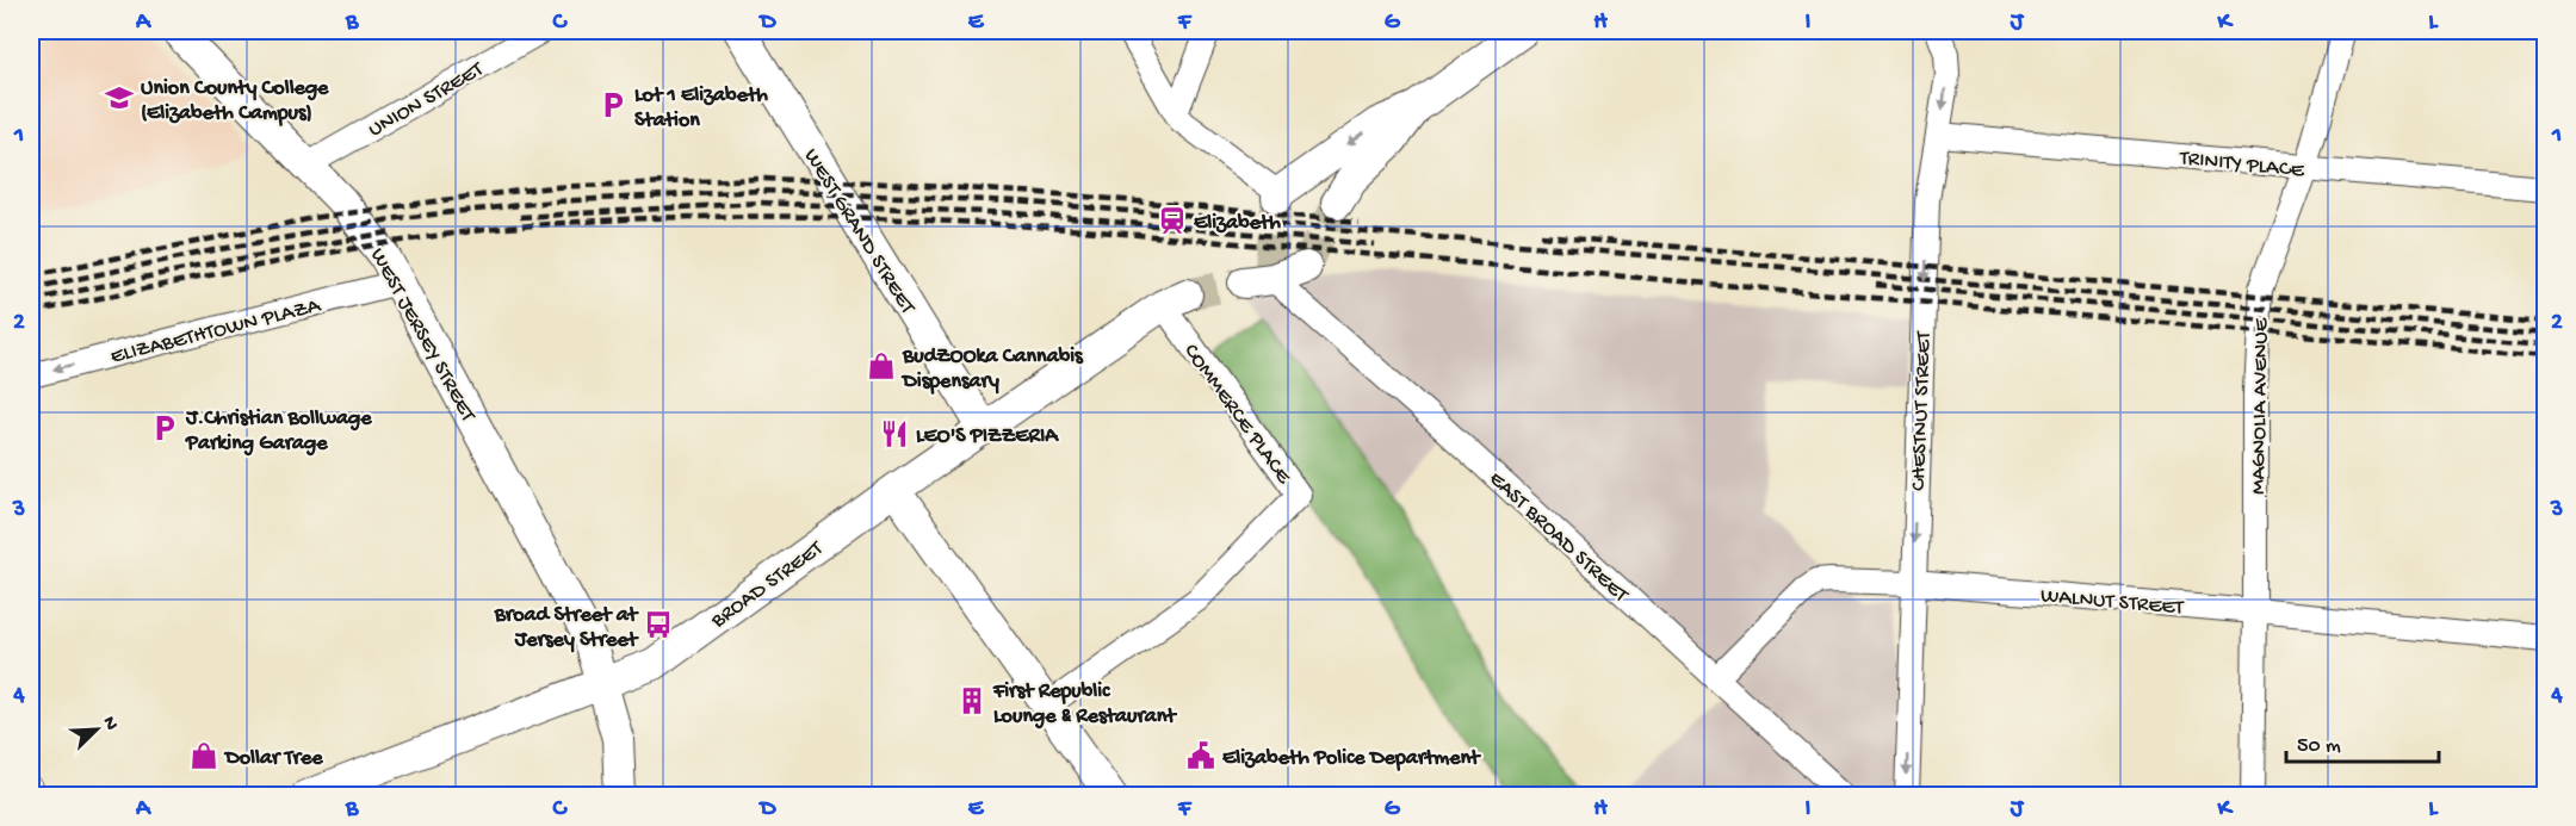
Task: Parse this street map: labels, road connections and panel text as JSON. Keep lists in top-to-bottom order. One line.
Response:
{"streets":{"street":["UNION STREET","TRINITY PLACE","WEST GRAND STREET","ELIZABETHTOWN PLAZA","WEST JERSEY STREET","MAGNOLIA AVENUE","CHESTNUT STREET","COMMERCE PLACE","EAST BROAD STREET","BROAD STREET","WALNUT STREET"]},"crossings":[["UNION STREET","WEST JERSEY STREET"],["TRINITY PLACE","MAGNOLIA AVENUE"],["TRINITY PLACE","CHESTNUT STREET"],["WEST GRAND STREET","BROAD STREET"],["ELIZABETHTOWN PLAZA","WEST JERSEY STREET"],["WEST JERSEY STREET","BROAD STREET"],["MAGNOLIA AVENUE","WALNUT STREET"],["CHESTNUT STREET","WALNUT STREET"],["COMMERCE PLACE","BROAD STREET"],["EAST BROAD STREET","WALNUT STREET"]],"one_way":["ELIZABETHTOWN PLAZA","CHESTNUT STREET"],"places":{"school or university":["Union County College (Elizabeth Campus)"],"parking":["Lot 1 Elizabeth Station","J.Christian Bollwage Parking Garage"],"station":["Elizabeth"],"shop":["BudZOOka Cannabis Dispensary","Dollar Tree"],"restaurant":["LEO'S PIZZERIA"],"bus stop":["Broad Street at Jersey Street"],"building":["First Republic Lounge & Restaurant"],"public building":["Elizabeth Police Department"]},"scale_bar":"50 m","north":"top right","grid":{"columns":["A","B","C","D","E","F","G","H","I","J","K","L"],"rows":["1","2","3","4"]}}
